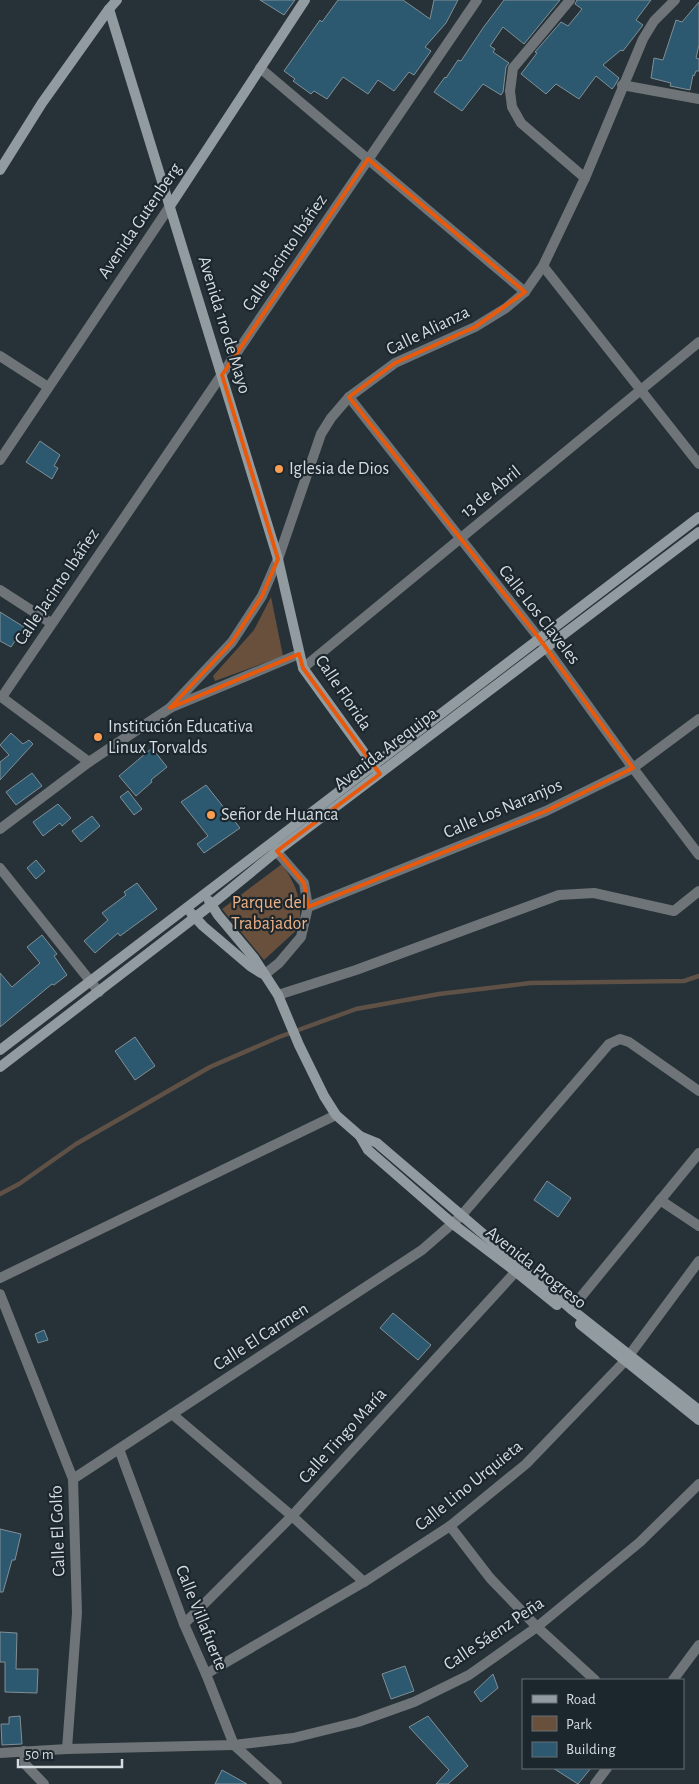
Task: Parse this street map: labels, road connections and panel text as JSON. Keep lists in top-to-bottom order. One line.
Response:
{"streets":{"main road":["Avenida Gutenberg","Avenida 1ro de Mayo","Calle Florida","Avenida Arequipa","Avenida Progreso"],"street":["Calle Jacinto Ibáñez","Calle Alianza","13 de Abril","Calle Los Claveles","Calle Los Naranjos","Calle El Carmen","Calle Tingo María","Calle Lino Urquieta","Calle El Golfo","Calle Villafuerte","Calle Sáenz Peña"]},"crossings":[["Avenida Gutenberg","Avenida 1ro de Mayo"],["Calle Jacinto Ibáñez","Avenida 1ro de Mayo"],["Avenida 1ro de Mayo","Calle Alianza"],["Avenida 1ro de Mayo","Calle Florida"],["Calle Alianza","Calle Los Claveles"],["Calle Alianza","Calle Florida"],["13 de Abril","Calle Los Claveles"],["13 de Abril","Calle Florida"],["Calle Los Claveles","Avenida Arequipa"],["Calle Los Claveles","Calle Los Naranjos"],["Calle Florida","Avenida Arequipa"],["Avenida Arequipa","Avenida Progreso"],["Avenida Progreso","Calle El Carmen"],["Avenida Progreso","Calle Tingo María"],["Avenida Progreso","Calle Lino Urquieta"],["Calle El Carmen","Calle El Golfo"],["Calle El Carmen","Calle Villafuerte"],["Calle Tingo María","Calle Villafuerte"],["Calle Lino Urquieta","Calle Villafuerte"],["Calle El Golfo","Calle Sáenz Peña"],["Calle Villafuerte","Calle Sáenz Peña"]],"parks":["Parque del Trabajador"],"places":["Iglesia de Dios","Institución Educativa Linux Torvalds","Señor de Huanca"],"legend":["Road","Park","Building"],"scale_bar":"50 m"}
